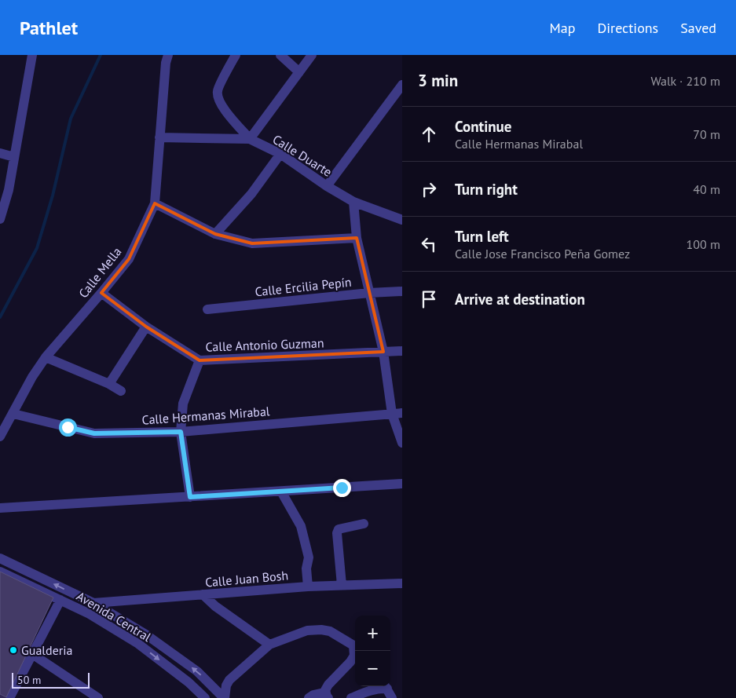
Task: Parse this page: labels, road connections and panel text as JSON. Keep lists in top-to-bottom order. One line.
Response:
{"streets":{"street":["Calle Duarte","Calle Mella","Calle Ercilia Pepín","Calle Antonio Guzman","Calle Hermanas Mirabal","Calle Juan Bosh","Avenida Central"]},"crossings":[["Calle Duarte","Calle Mella"],["Calle Mella","Calle Antonio Guzman"],["Calle Mella","Calle Hermanas Mirabal"],["Calle Juan Bosh","Avenida Central"]],"places":["Gualderia"],"scale_bar":"50 m","page":{"header":"Pathlet","nav":["Map","Directions","Saved"],"heading":["3 min","Walk · 210 m"],"list":[["Continue","Calle Hermanas Mirabal","70 m"],["Turn right","40 m"],["Turn left","Calle Jose Francisco Peña Gomez","100 m"],"Arrive at destination"],"map_buttons":["+","−"],"scale":"50 m"}}
